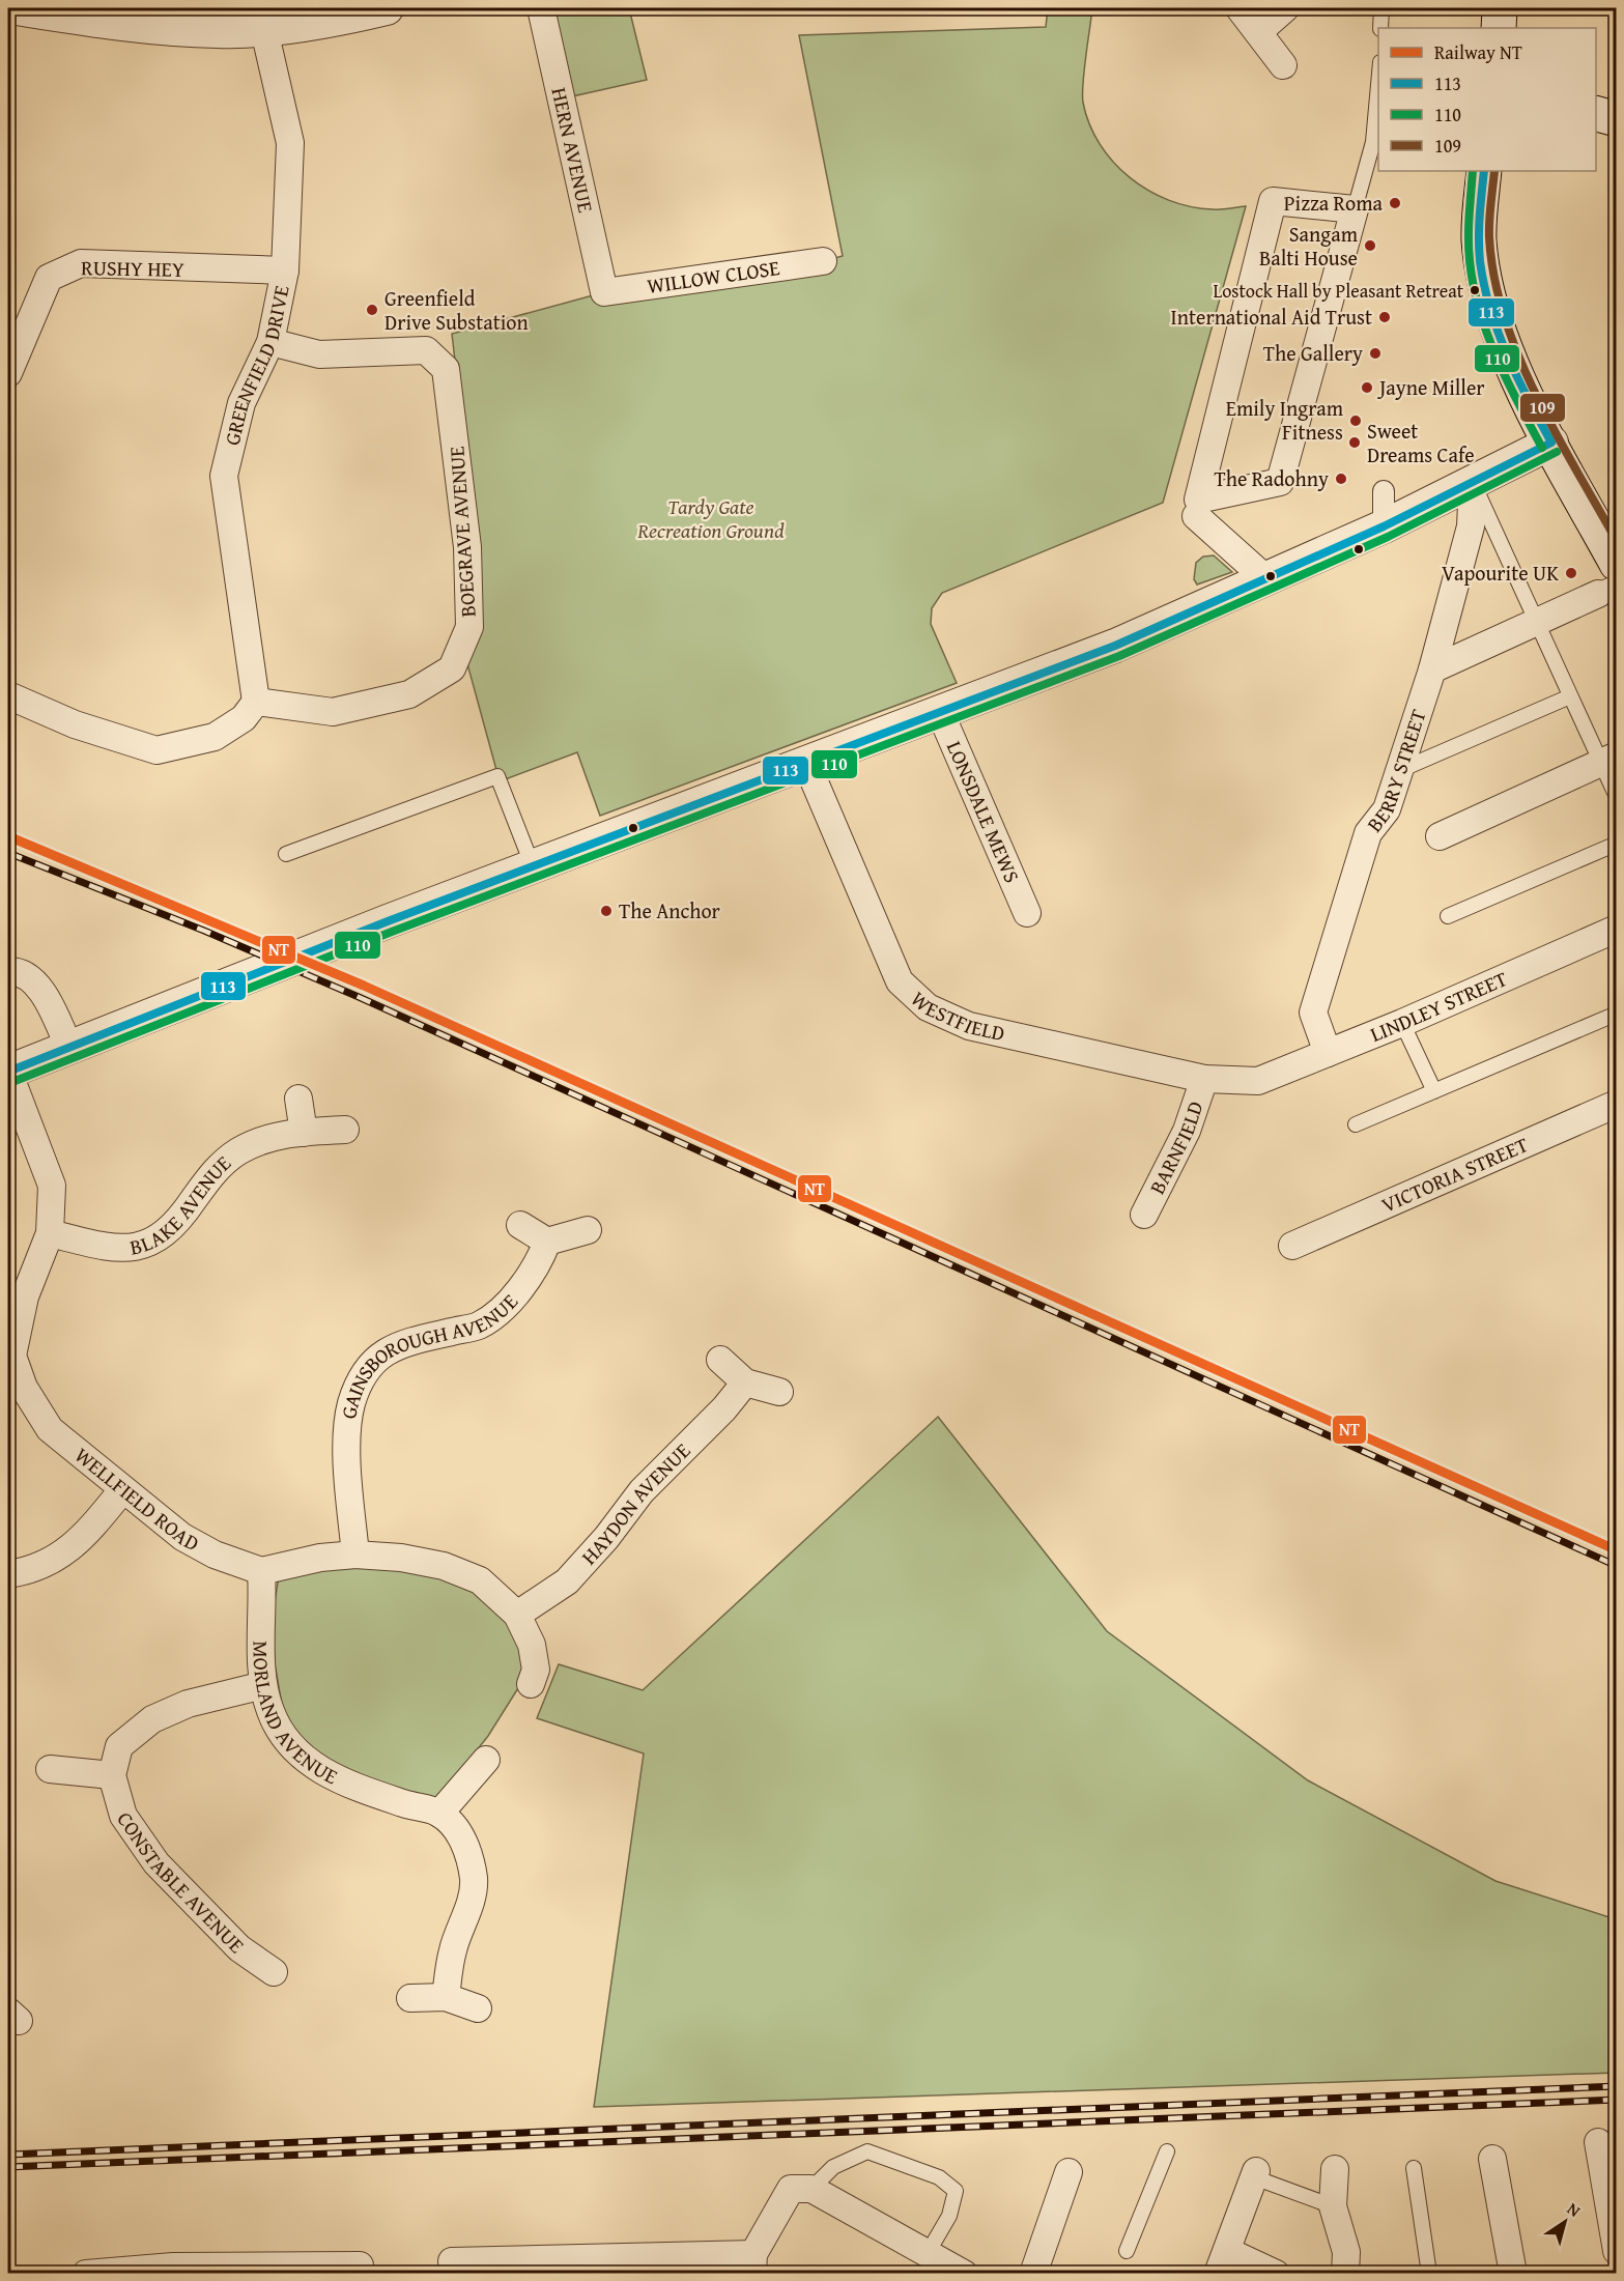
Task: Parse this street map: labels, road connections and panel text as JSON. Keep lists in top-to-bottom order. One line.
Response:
{"streets":{"street":["HERN AVENUE","RUSHY HEY","WILLOW CLOSE","GREENFIELD DRIVE","BOEGRAVE AVENUE","BERRY STREET","LONSDALE MEWS","LINDLEY STREET","WESTFIELD","BARNFIELD","VICTORIA STREET","BLAKE AVENUE","GAINSBOROUGH AVENUE","WELLFIELD ROAD","HAYDON AVENUE","MORLAND AVENUE","CONSTABLE AVENUE"]},"crossings":[["HERN AVENUE","WILLOW CLOSE"],["RUSHY HEY","GREENFIELD DRIVE"],["GREENFIELD DRIVE","BOEGRAVE AVENUE"],["BERRY STREET","LINDLEY STREET"],["LINDLEY STREET","WESTFIELD"],["WESTFIELD","BARNFIELD"],["BLAKE AVENUE","WELLFIELD ROAD"],["WELLFIELD ROAD","MORLAND AVENUE"],["MORLAND AVENUE","CONSTABLE AVENUE"]],"parks":["Tardy Gate Recreation Ground"],"places":["Pizza Roma","Sangam Balti House","Lostock Hall by Pleasant Retreat","Greenfield Drive Substation","International Aid Trust","The Gallery","Jayne Miller","Emily Ingram Fitness","Sweet Dreams Cafe","The Radohny","Vapourite UK","The Anchor"],"lines":["transit line 113","transit line 110","transit line 109","rail line NT"],"legend":["Railway NT","113","110","109"],"north":"top right"}
